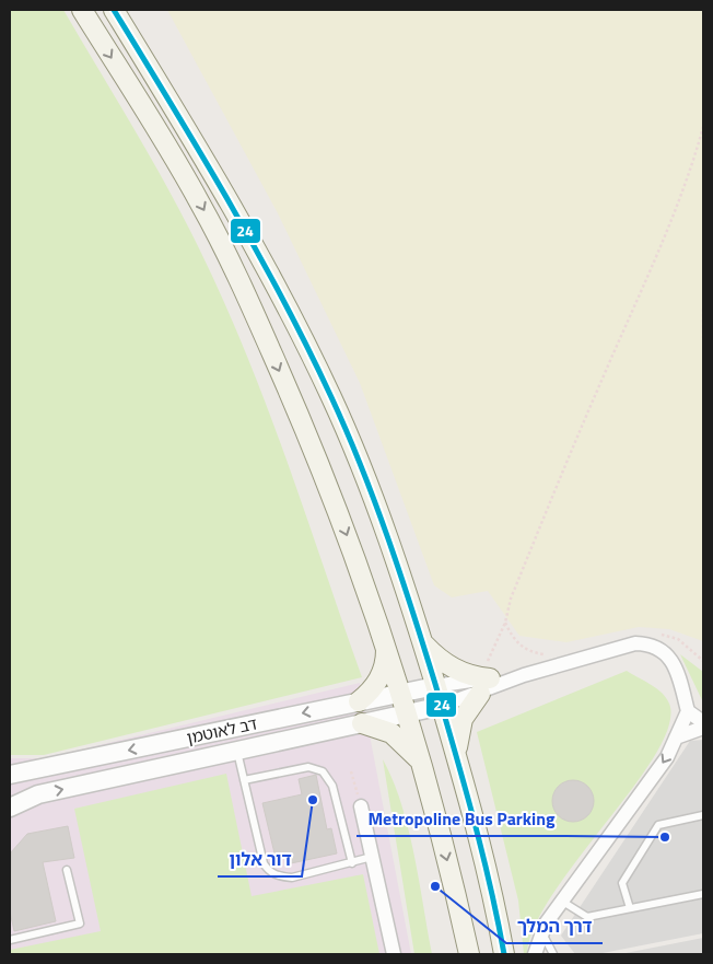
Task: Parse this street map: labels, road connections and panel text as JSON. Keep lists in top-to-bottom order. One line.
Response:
{"streets":{"street":["דב לאוטמן"]},"places":["דור אלון","Metropoline Bus Parking","דרך המלך"],"lines":["transit line 24"]}
